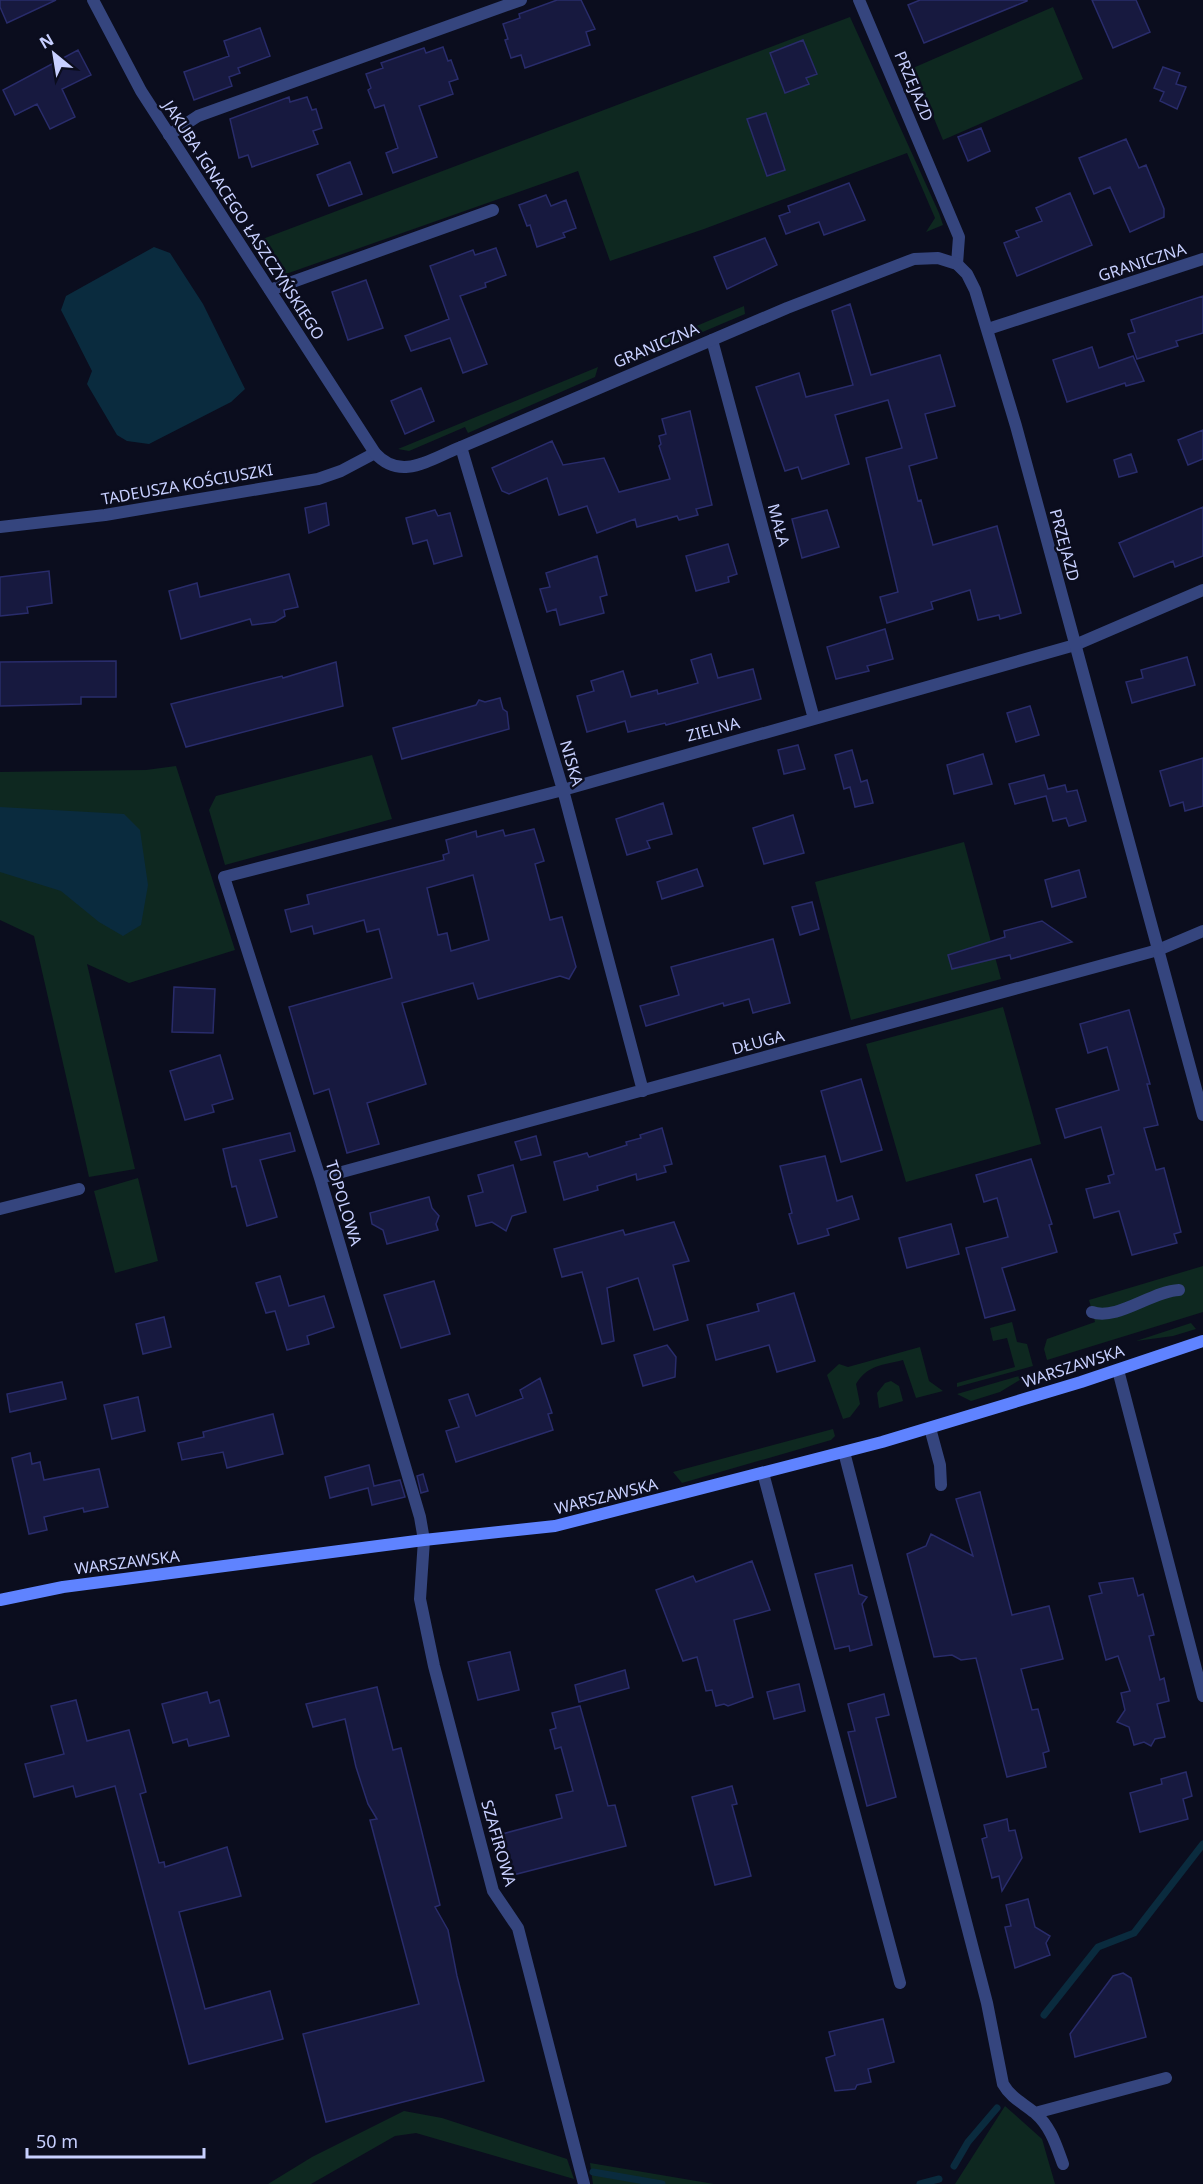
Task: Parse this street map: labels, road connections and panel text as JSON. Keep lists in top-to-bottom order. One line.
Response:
{"streets":{"main road":["WARSZAWSKA"],"street":["PRZEJAZD","JAKUBA IGNACEGO ŁASZCZYŃSKIEGO","GRANICZNA","TADEUSZA KOŚCIUSZKI","MAŁA","ZIELNA","NISKA","DŁUGA","TOPOLOWA","SZAFIROWA"]},"crossings":[["PRZEJAZD","GRANICZNA"],["PRZEJAZD","ZIELNA"],["PRZEJAZD","DŁUGA"],["JAKUBA IGNACEGO ŁASZCZYŃSKIEGO","GRANICZNA"],["JAKUBA IGNACEGO ŁASZCZYŃSKIEGO","TADEUSZA KOŚCIUSZKI"],["GRANICZNA","TADEUSZA KOŚCIUSZKI"],["GRANICZNA","MAŁA"],["GRANICZNA","NISKA"],["MAŁA","ZIELNA"],["ZIELNA","NISKA"],["ZIELNA","TOPOLOWA"],["NISKA","DŁUGA"],["DŁUGA","TOPOLOWA"],["TOPOLOWA","WARSZAWSKA"],["TOPOLOWA","SZAFIROWA"],["WARSZAWSKA","SZAFIROWA"]],"scale_bar":"50 m","north":"top left"}
